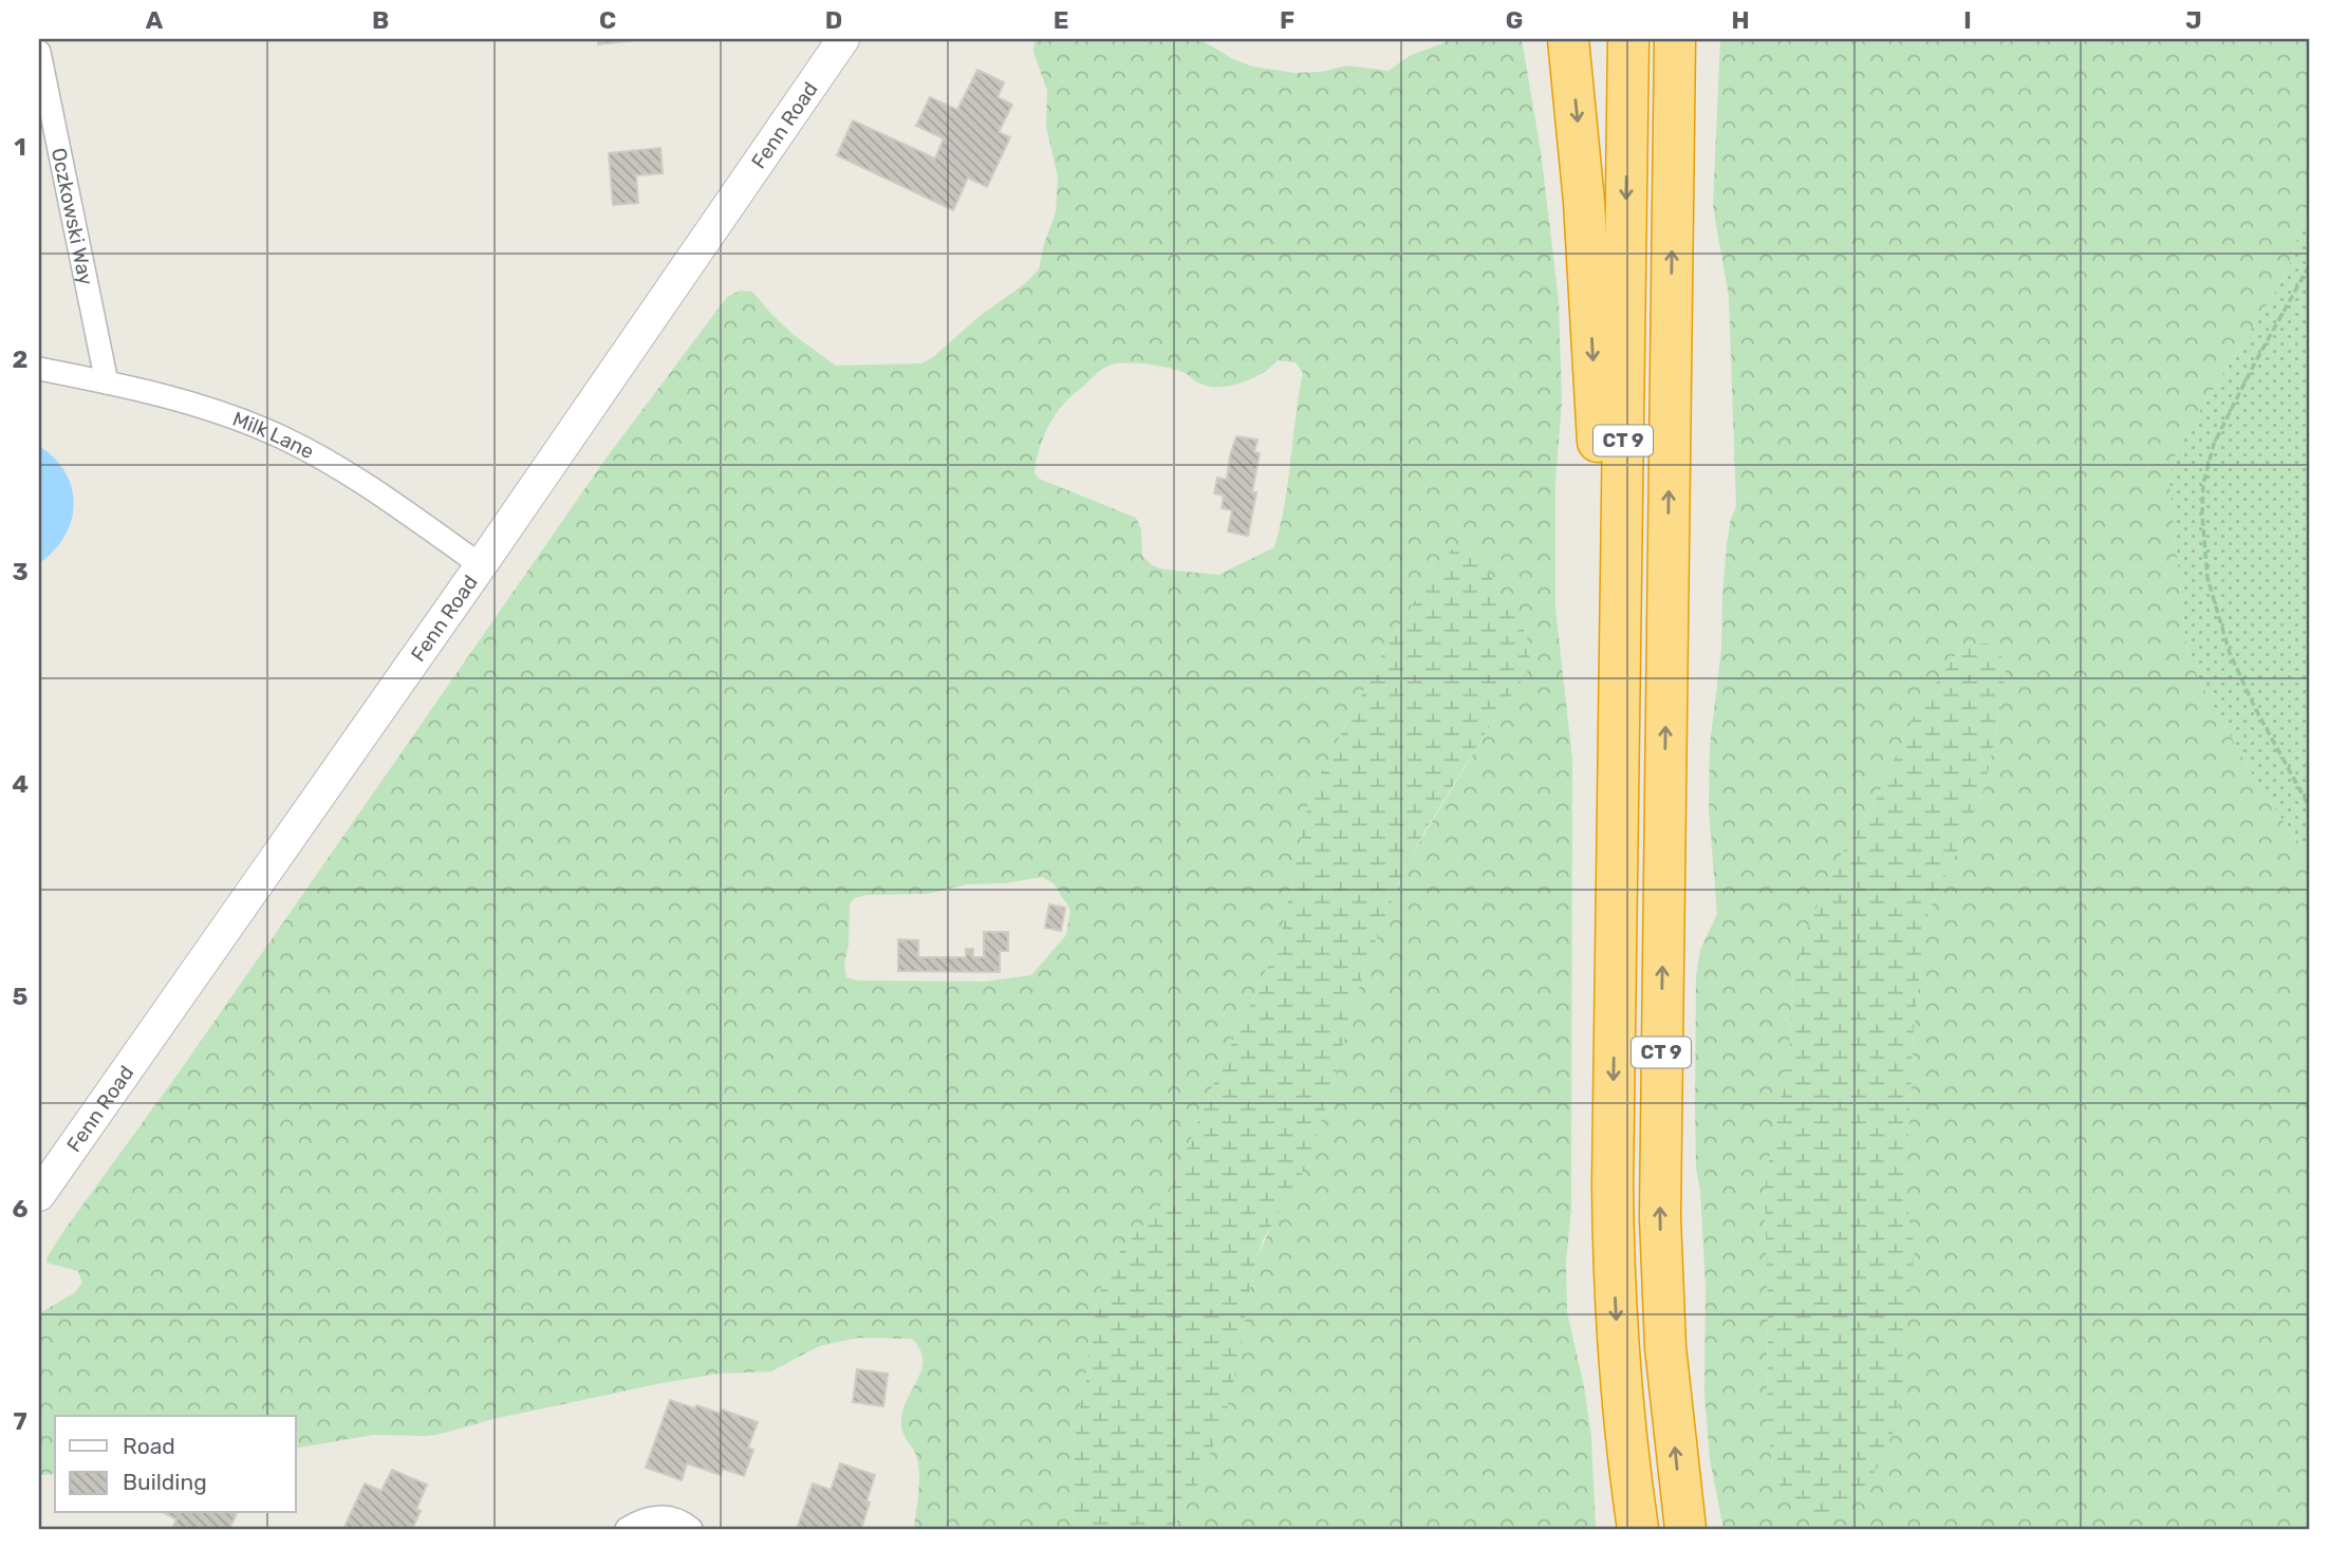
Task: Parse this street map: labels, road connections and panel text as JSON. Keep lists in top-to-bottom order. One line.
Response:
{"streets":{"highway":["CT 9"],"street":["Fenn Road","Oczkowski Way","Milk Lane"]},"crossings":[["Fenn Road","Milk Lane"],["Oczkowski Way","Milk Lane"]],"legend":["Road","Building"],"grid":{"columns":["A","B","C","D","E","F","G","H","I","J"],"rows":["1","2","3","4","5","6","7"]}}
